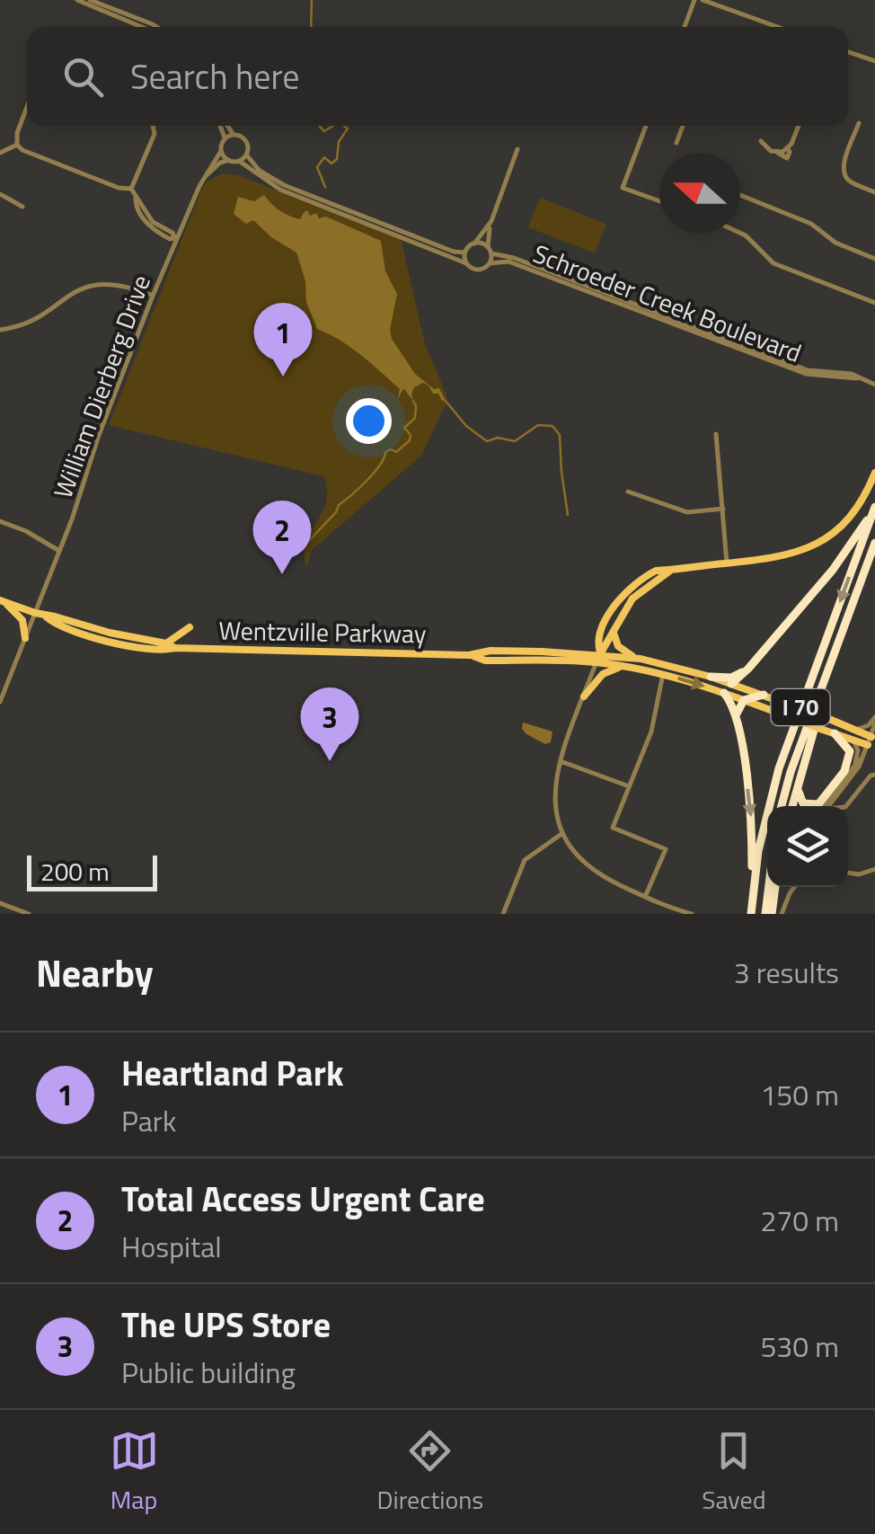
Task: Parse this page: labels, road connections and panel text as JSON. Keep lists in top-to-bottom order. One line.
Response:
{"streets":{"highway":["I 70"],"main road":["Wentzville Parkway"],"street":["Schroeder Creek Boulevard","William Dierberg Drive"]},"crossings":[["William Dierberg Drive","Wentzville Parkway"]],"scale_bar":"200 m","north":"left","page":{"search":"Search here","pins":["1","2","3"],"scale":"200 m","heading":["Nearby","3 results"],"list":[{"mark":"1","name":"Heartland Park","note":"Park","value":"150 m"},{"mark":"2","name":"Total Access Urgent Care","note":"Hospital","value":"270 m"},{"mark":"3","name":"The UPS Store","note":"Public building","value":"530 m"}],"nav":["Map","Directions","Saved"]}}
